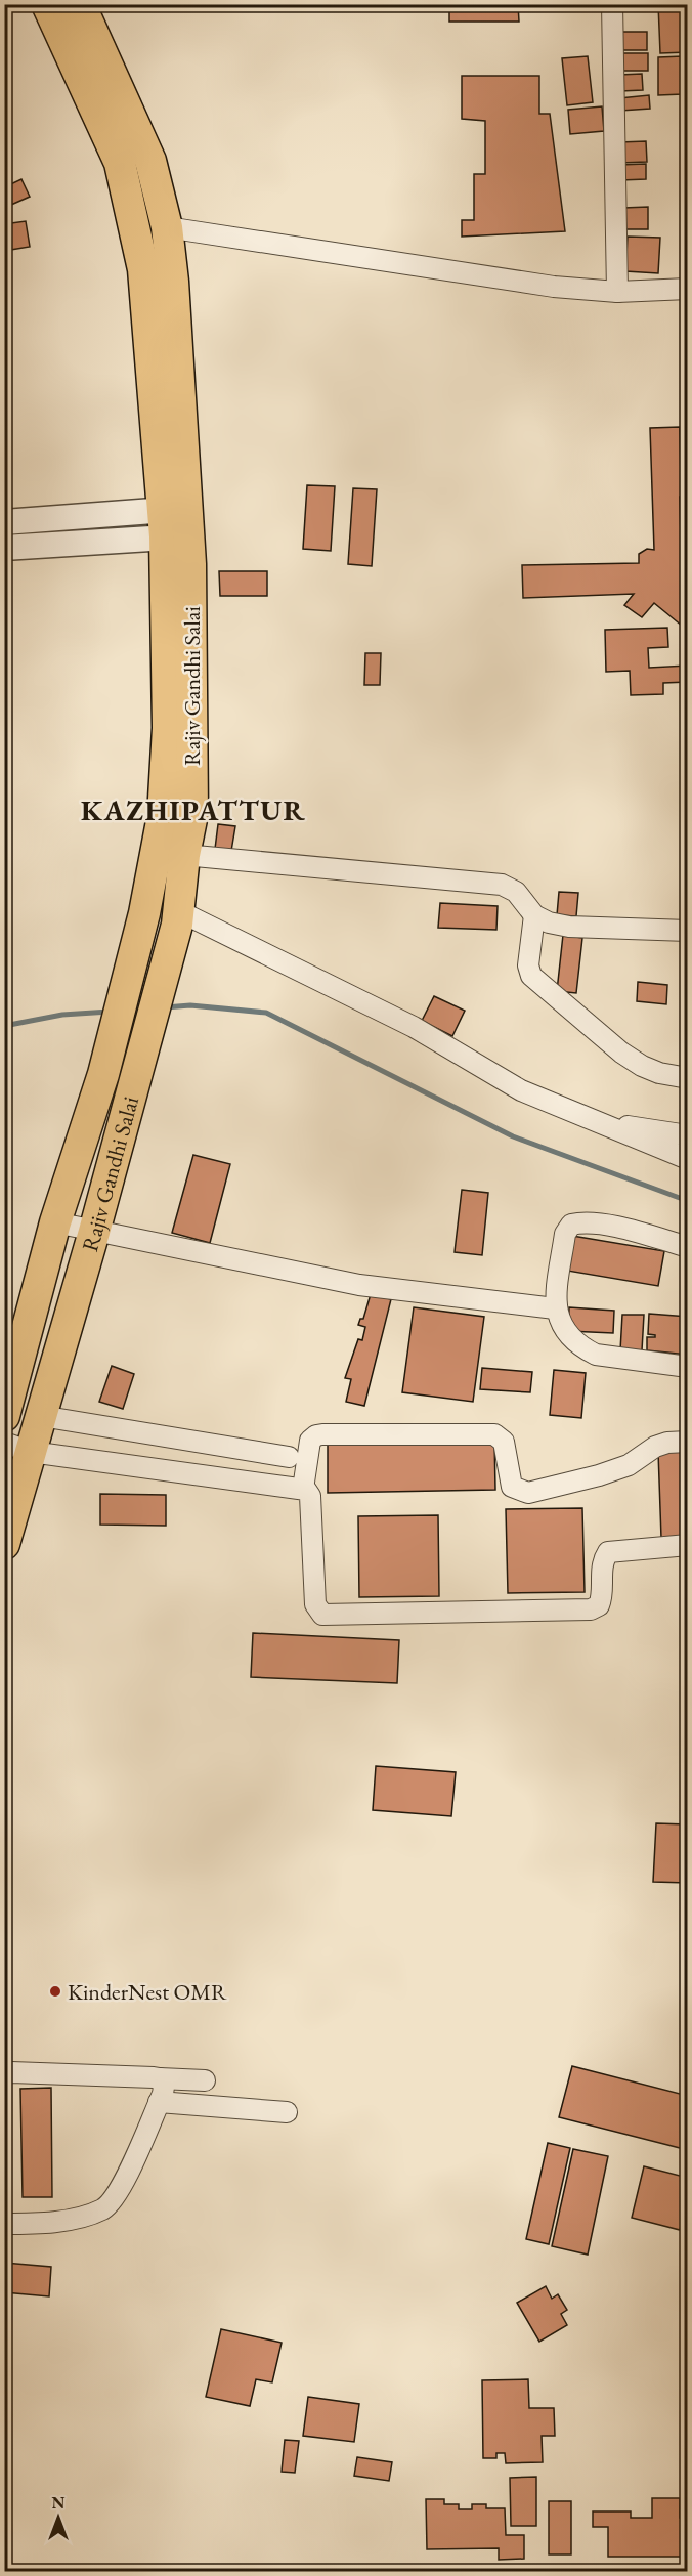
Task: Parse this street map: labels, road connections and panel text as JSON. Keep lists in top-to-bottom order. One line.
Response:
{"streets":{"main road":["Rajiv Gandhi Salai"]},"districts":["KAZHIPATTUR"],"places":["KinderNest OMR"],"north":"top"}
